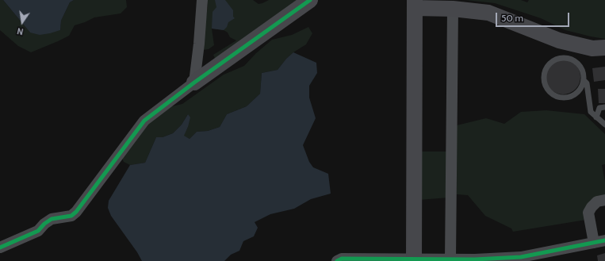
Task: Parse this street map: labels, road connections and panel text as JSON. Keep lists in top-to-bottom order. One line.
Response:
{"scale_bar":"50 m","north":"bottom"}
